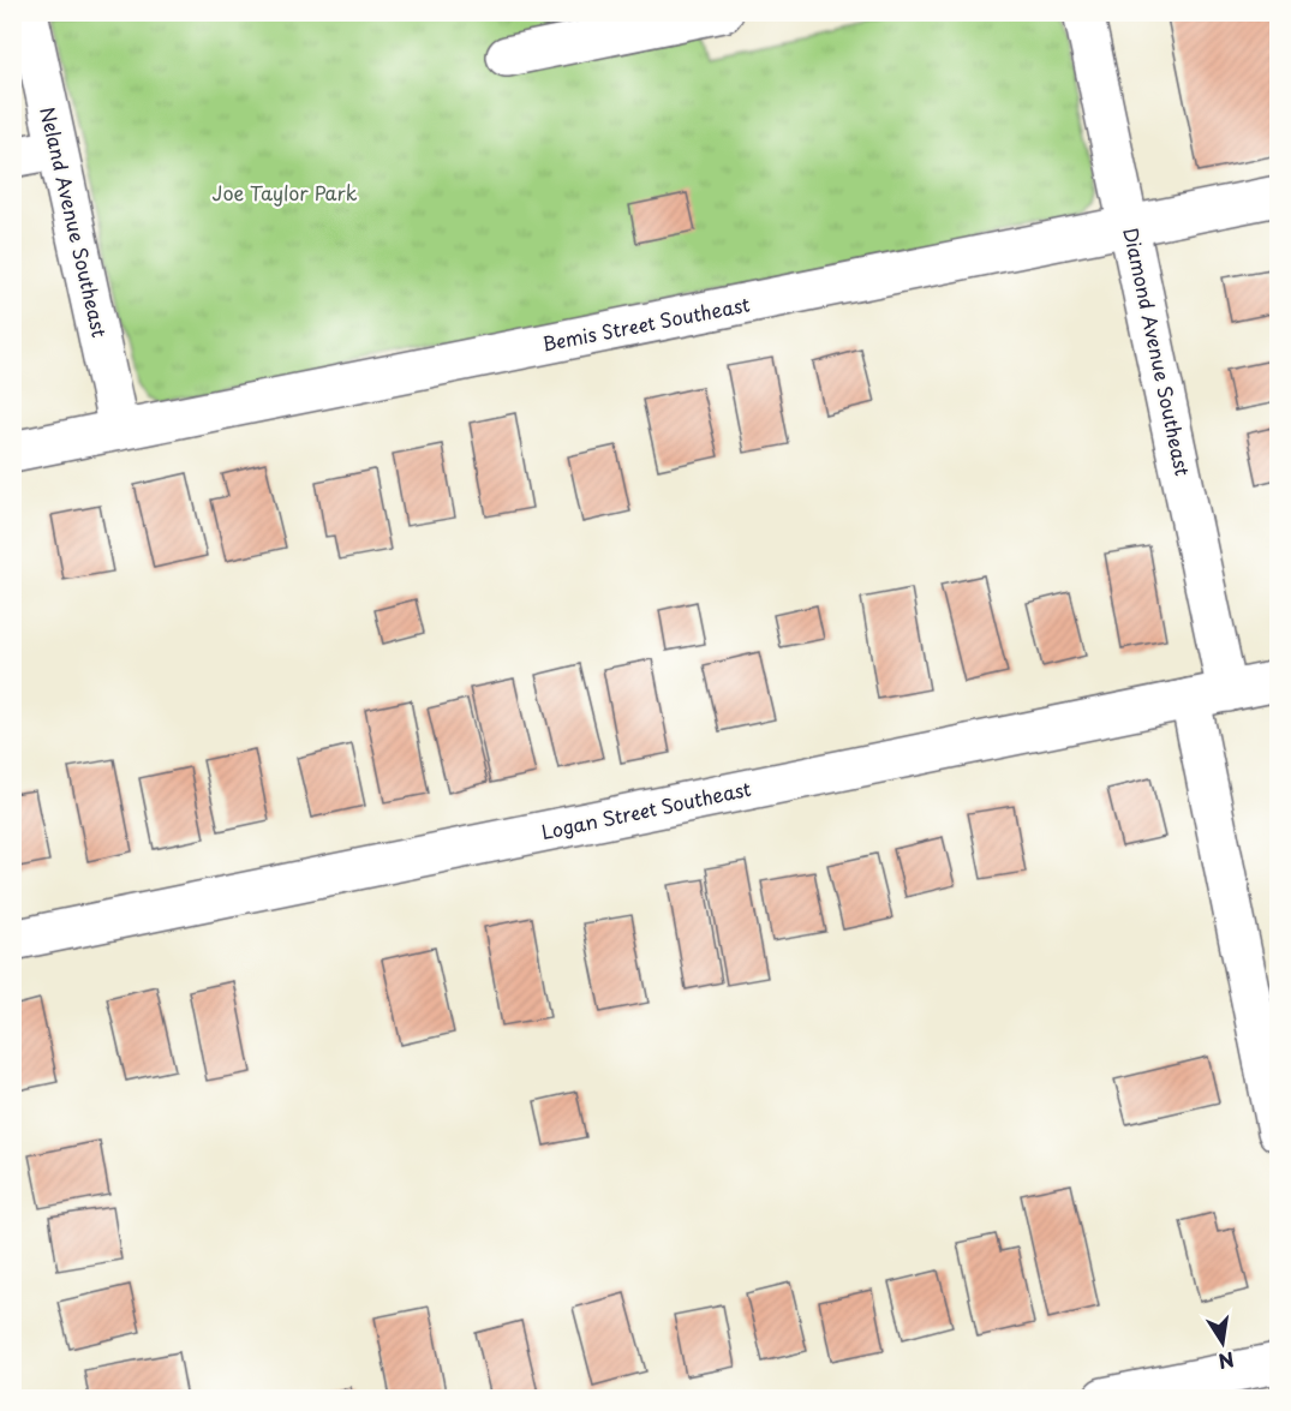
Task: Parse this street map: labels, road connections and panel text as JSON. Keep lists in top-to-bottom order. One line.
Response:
{"streets":{"street":["Neland Avenue Southeast","Bemis Street Southeast","Diamond Avenue Southeast","Logan Street Southeast"]},"crossings":[["Neland Avenue Southeast","Bemis Street Southeast"],["Bemis Street Southeast","Diamond Avenue Southeast"],["Diamond Avenue Southeast","Logan Street Southeast"]],"parks":["Joe Taylor Park"],"north":"bottom"}
